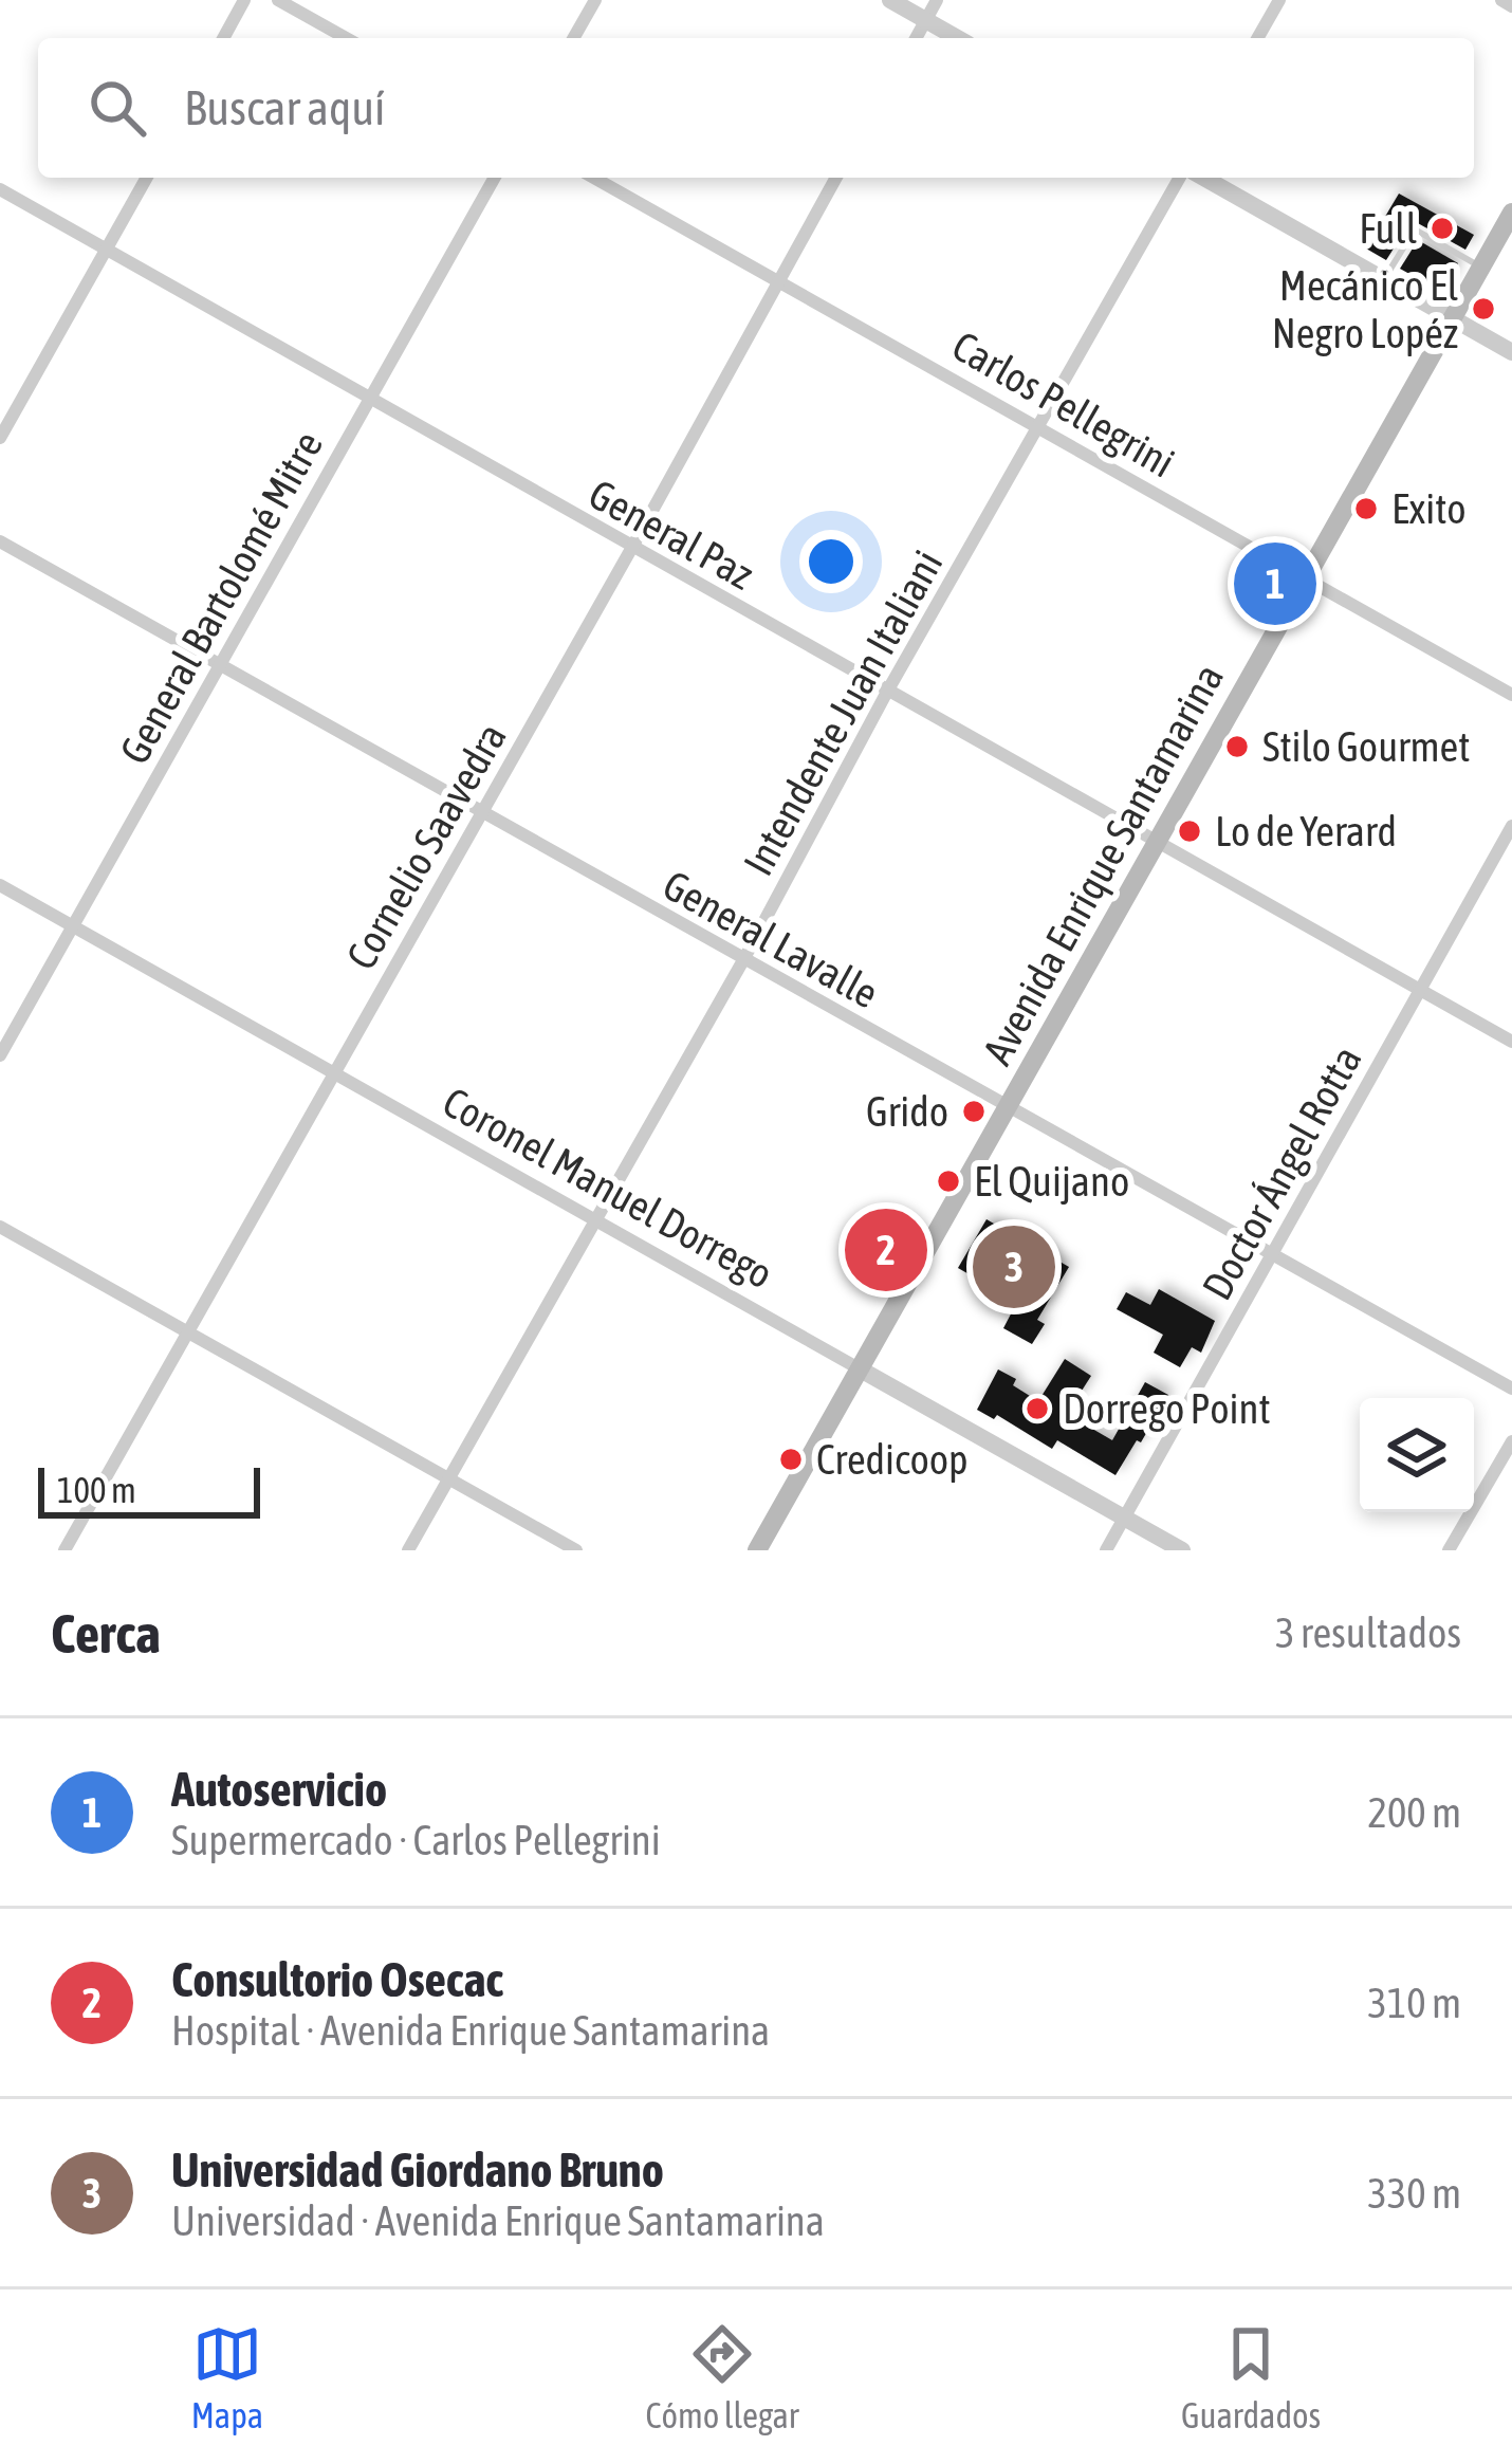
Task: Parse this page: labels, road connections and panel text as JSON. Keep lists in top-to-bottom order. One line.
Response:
{"streets":{"main road":["Avenida Enrique Santamarina"],"street":["Carlos Pellegrini","General Paz","General Bartolomé Mitre","Intendente Juan Italiani","Cornelio Saavedra","General Lavalle","Doctor Ángel Rotta","Coronel Manuel Dorrego"]},"crossings":[["Carlos Pellegrini","Intendente Juan Italiani"],["Carlos Pellegrini","Cornelio Saavedra"],["Carlos Pellegrini","Avenida Enrique Santamarina"],["General Paz","General Bartolomé Mitre"],["General Paz","Intendente Juan Italiani"],["General Paz","Cornelio Saavedra"],["General Paz","Avenida Enrique Santamarina"],["General Paz","Doctor Ángel Rotta"],["General Bartolomé Mitre","General Lavalle"],["General Bartolomé Mitre","Coronel Manuel Dorrego"],["Intendente Juan Italiani","General Lavalle"],["Intendente Juan Italiani","Coronel Manuel Dorrego"],["Cornelio Saavedra","General Lavalle"],["Cornelio Saavedra","Coronel Manuel Dorrego"],["Avenida Enrique Santamarina","General Lavalle"],["Avenida Enrique Santamarina","Coronel Manuel Dorrego"],["General Lavalle","Doctor Ángel Rotta"],["Doctor Ángel Rotta","Coronel Manuel Dorrego"]],"places":["Full","Mecánico El Negro Lopéz","Exito","Stilo Gourmet","Lo de Yerard","Grido","El Quijano","Dorrego Point","Credicoop"],"scale_bar":"100 m","page":{"search":"Buscar aquí","pins":["1","2","3"],"scale":"100 m","heading":["Cerca","3 resultados"],"list":[{"mark":"1","name":"Autoservicio","note":"Supermercado · Carlos Pellegrini","value":"200 m"},{"mark":"2","name":"Consultorio Osecac","note":"Hospital · Avenida Enrique Santamarina","value":"310 m"},{"mark":"3","name":"Universidad Giordano Bruno","note":"Universidad · Avenida Enrique Santamarina","value":"330 m"}],"nav":["Mapa","Cómo llegar","Guardados"]}}
